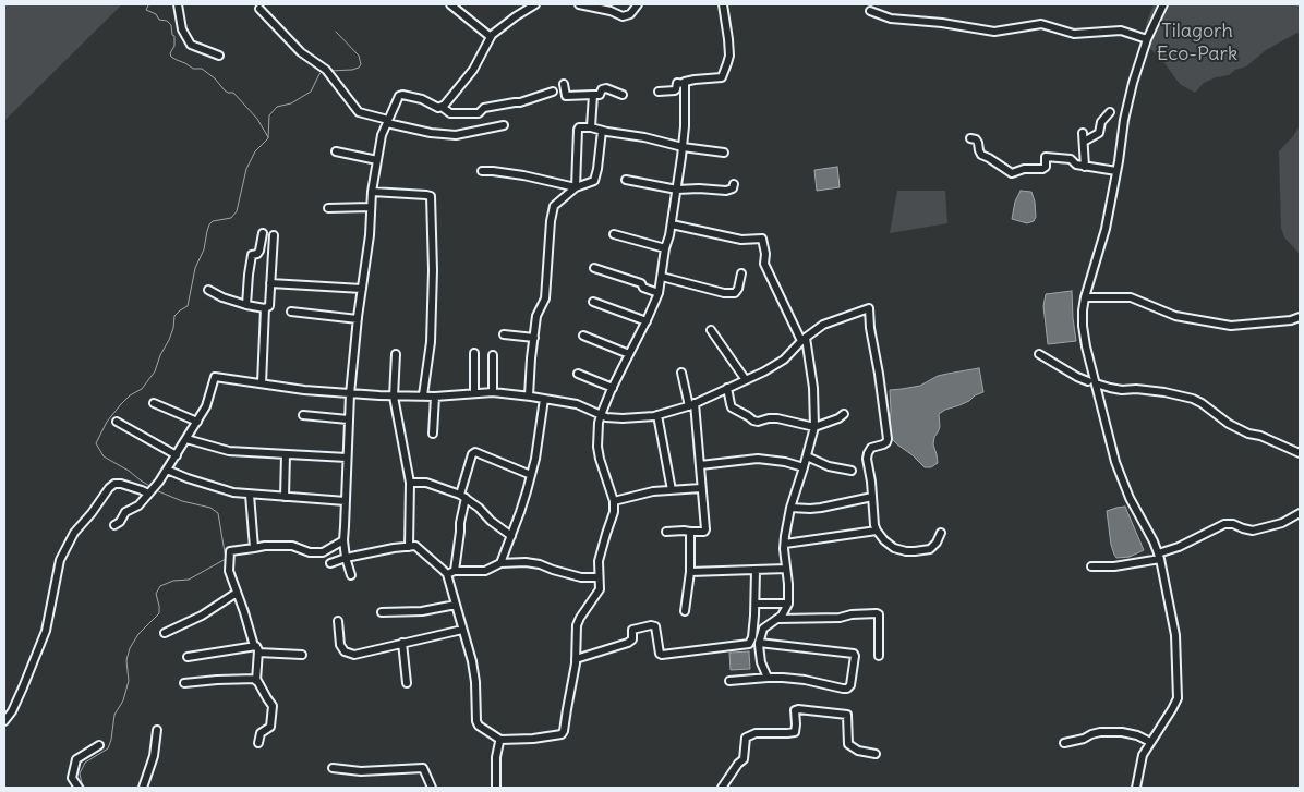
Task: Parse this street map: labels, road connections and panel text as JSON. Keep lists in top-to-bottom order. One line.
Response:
{"parks":["Tilagorh Eco-Park"]}
